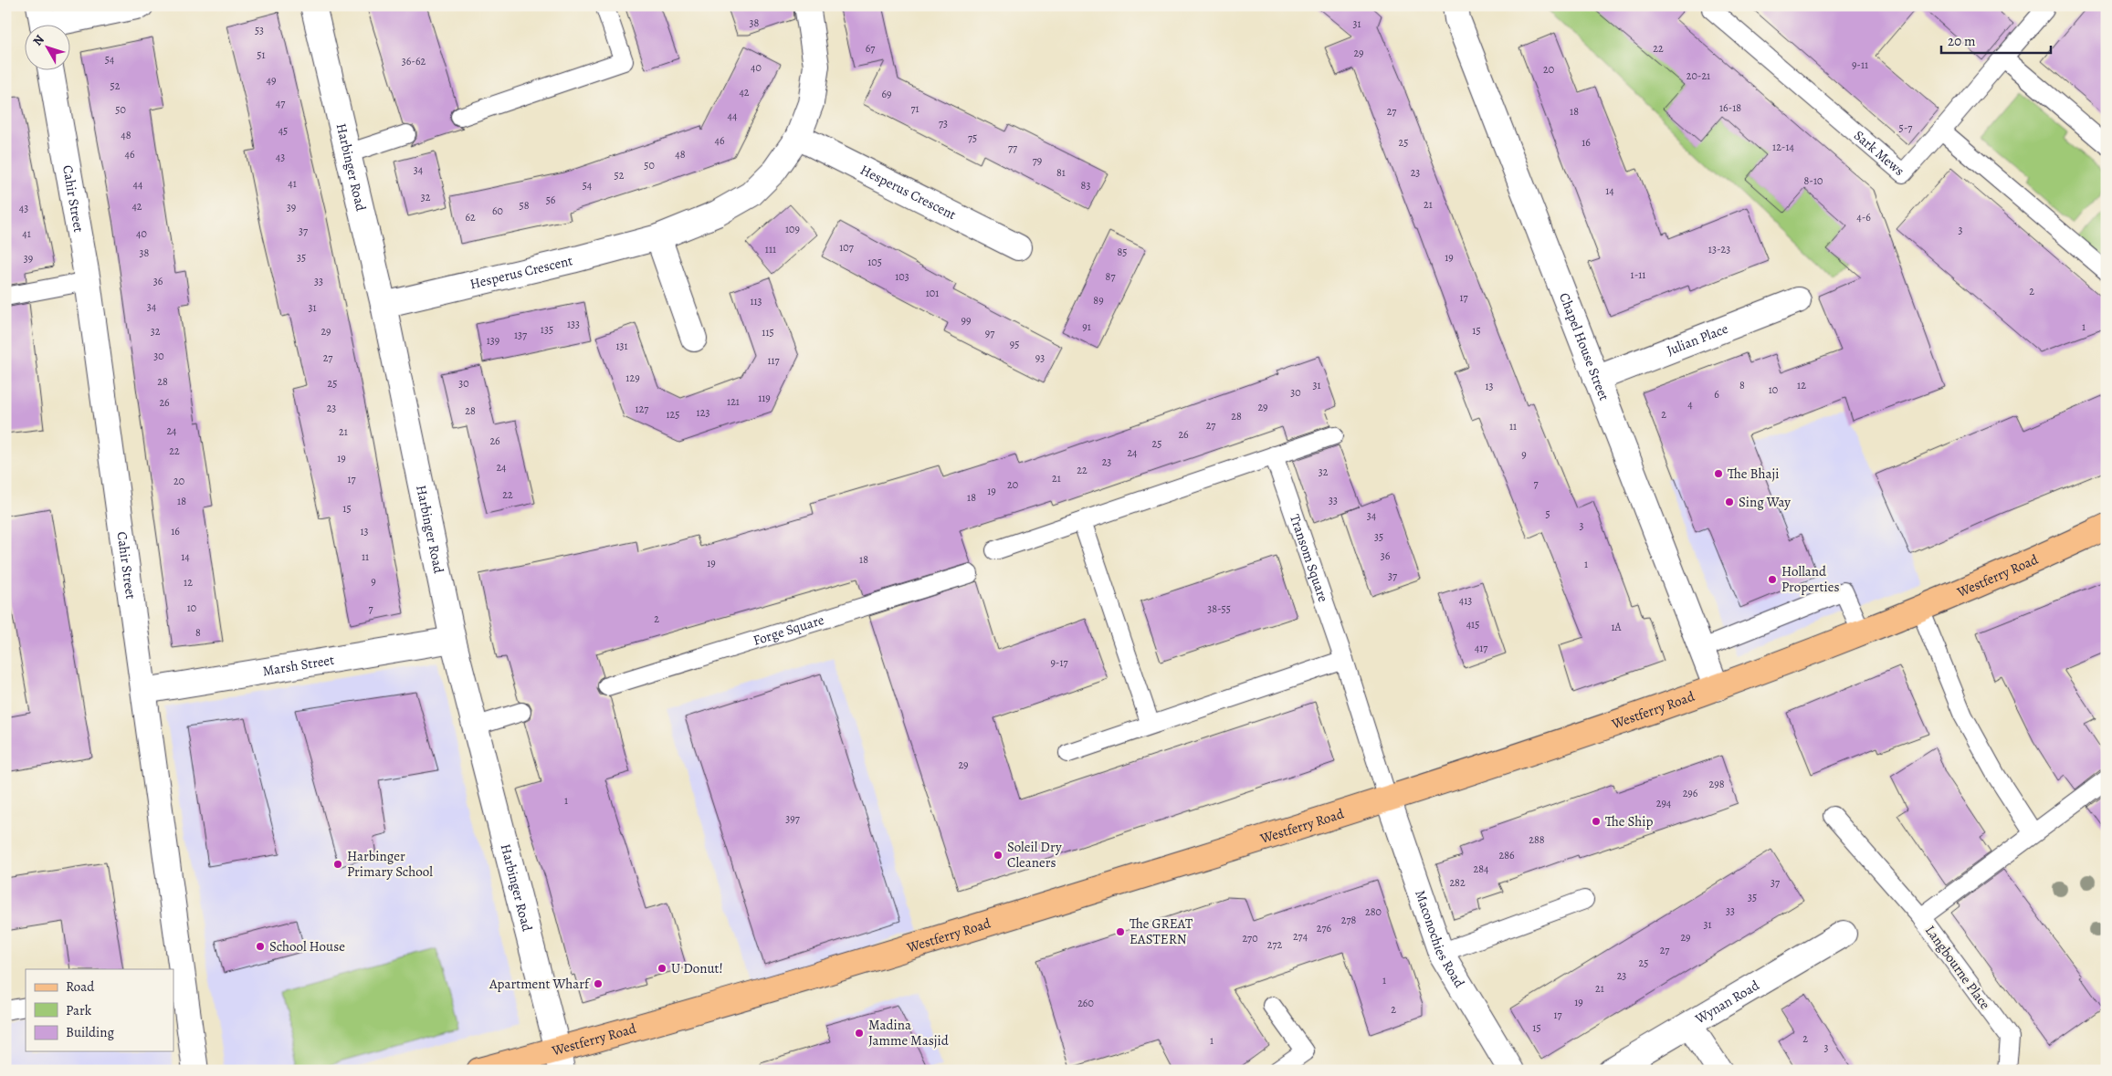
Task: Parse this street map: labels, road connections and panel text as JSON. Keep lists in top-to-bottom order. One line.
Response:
{"streets":{"main road":["Westferry Road"],"street":["Harbinger Road","Hesperus Crescent","Cahir Street","Julian Place","Chapel House Street","Marsh Street","Maconochies Road","Wynan Road"],"lane":["Sark Mews","Transom Square","Forge Square","Langbourne Place"]},"crossings":[["Harbinger Road","Hesperus Crescent"],["Harbinger Road","Westferry Road"],["Harbinger Road","Marsh Street"],["Cahir Street","Marsh Street"],["Julian Place","Chapel House Street"],["Chapel House Street","Westferry Road"],["Transom Square","Westferry Road"],["Transom Square","Maconochies Road"],["Westferry Road","Maconochies Road"]],"places":["The Bhaji","Sing Way","Holland Properties","The Ship","Soleil Dry Cleaners","Harbinger Primary School","The GREAT EASTERN","School House","U Donut!","Apartment Wharf","Madina Jamme Masjid"],"house_numbers":["38","31","53","67","22","29","51","54","36-62","9-11","40","20","20-21","49","52","42","69","47","16-18","71","50","27","18","44","73","5-7","45","48","75","46","25","16","12-14","77","46","48","43","79","50","34","81","23","52","8-10","41","44","54","83","14","32","56","21","58","42","39","43","60","62","4-6","109","3","37","41","40","107","111","13-23","85","38","35","19","39","105","1-11","103","87","36","33","2","101","17","89","113","34","31","99","133","91","1","135","15","32","29","115","97","137","139","95","131","30","27","93","117","129","28","25","30","31","8","12","13","10","30","6","119","121","26","4","29","23","127","28","123","125","2","28","27","11","24","21","26","26","25","22","24","9","19","23","24","22","32","21","17","20","7","20","19","22","18","33","18","15","5","34","3","16","13","35","36","14","11","18","19","1","37","9","12","413","10","7","38-55","2","415","1A","8","417","9-17","29","298","296","1","294","397","288","286","284","282","37","35","33","280","278","31","276","274","29","270","272","27","25","23","1","21","19","260","2","17","15","2","1","3"],"legend":["Road","Park","Building"],"scale_bar":"20 m","north":"top left"}
